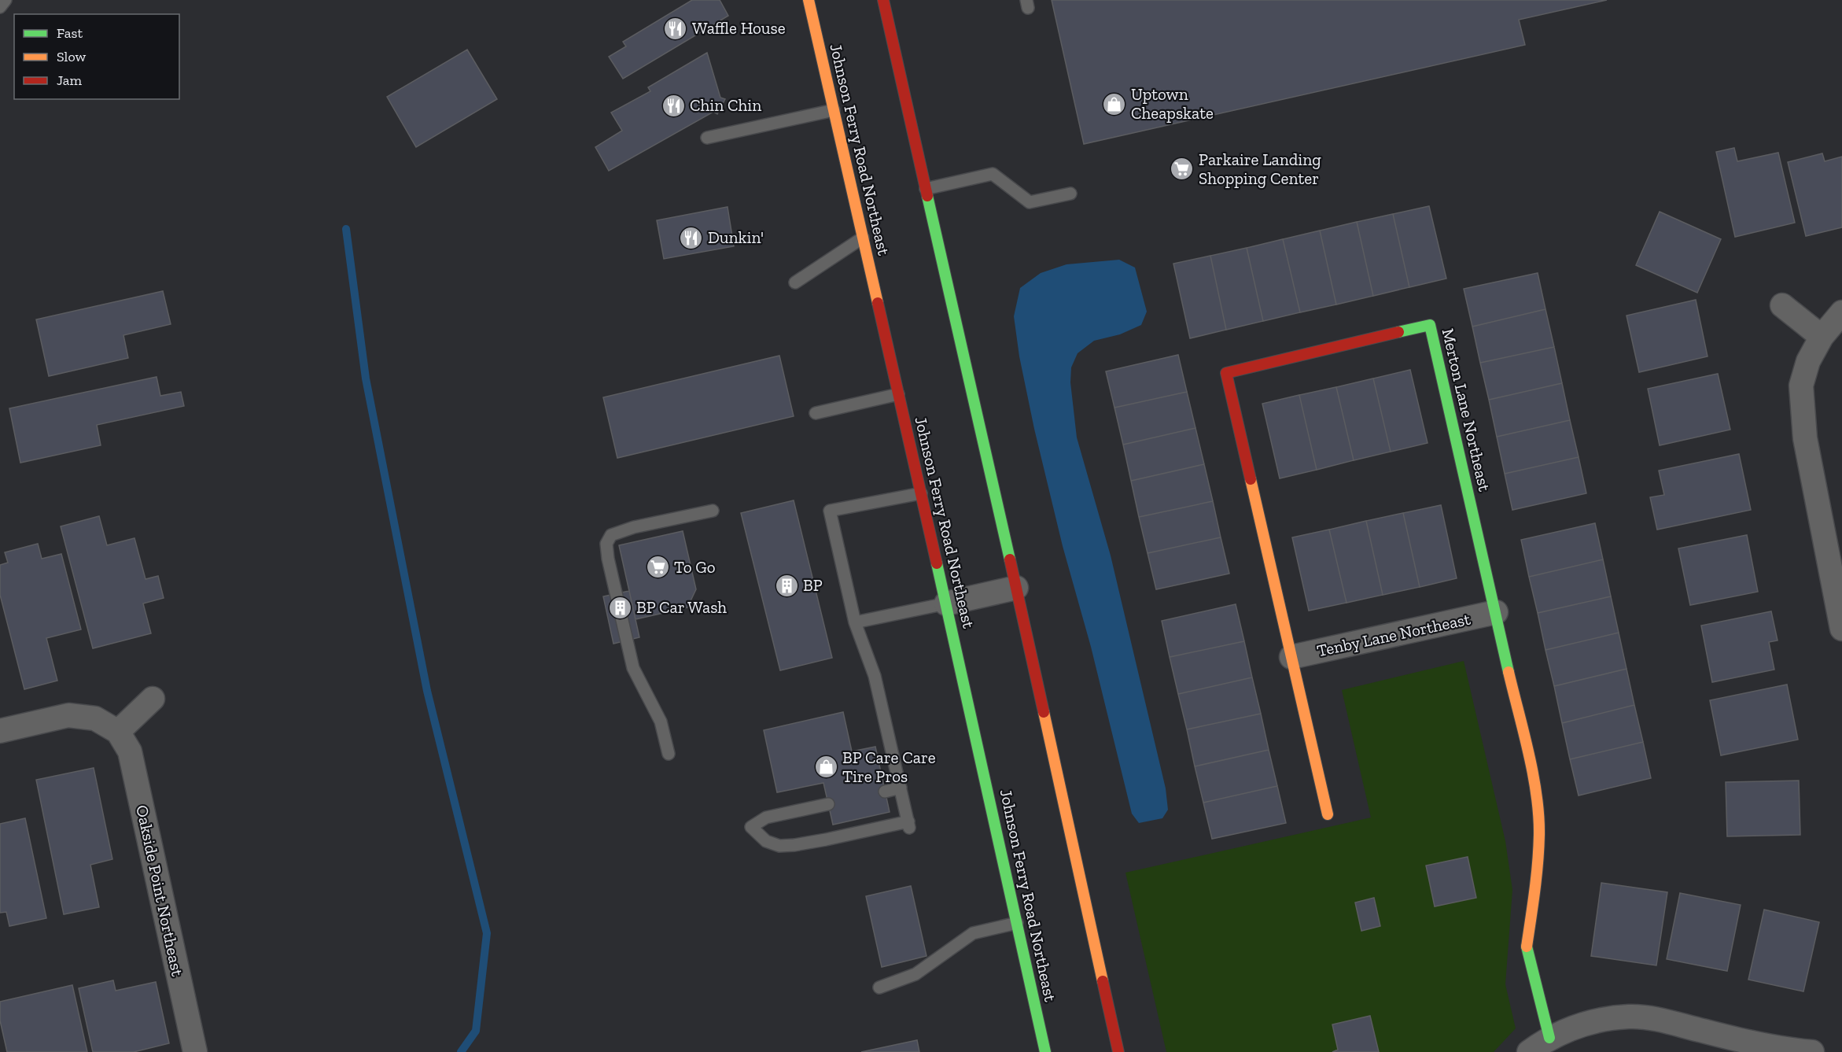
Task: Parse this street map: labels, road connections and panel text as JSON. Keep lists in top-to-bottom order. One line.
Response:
{"streets":{"main road":["Johnson Ferry Road Northeast","Merton Lane Northeast"],"street":["Tenby Lane Northeast","Oakside Point Northeast"]},"crossings":[["Merton Lane Northeast","Tenby Lane Northeast"]],"places":{"restaurant":["Waffle House","Chin Chin","Dunkin'"],"shop":["Uptown Cheapskate","BP Care Care Tire Pros"],"supermarket":["Parkaire Landing Shopping Center","To Go"],"building":["BP","BP Car Wash"]},"legend":["Fast","Slow","Jam"]}
